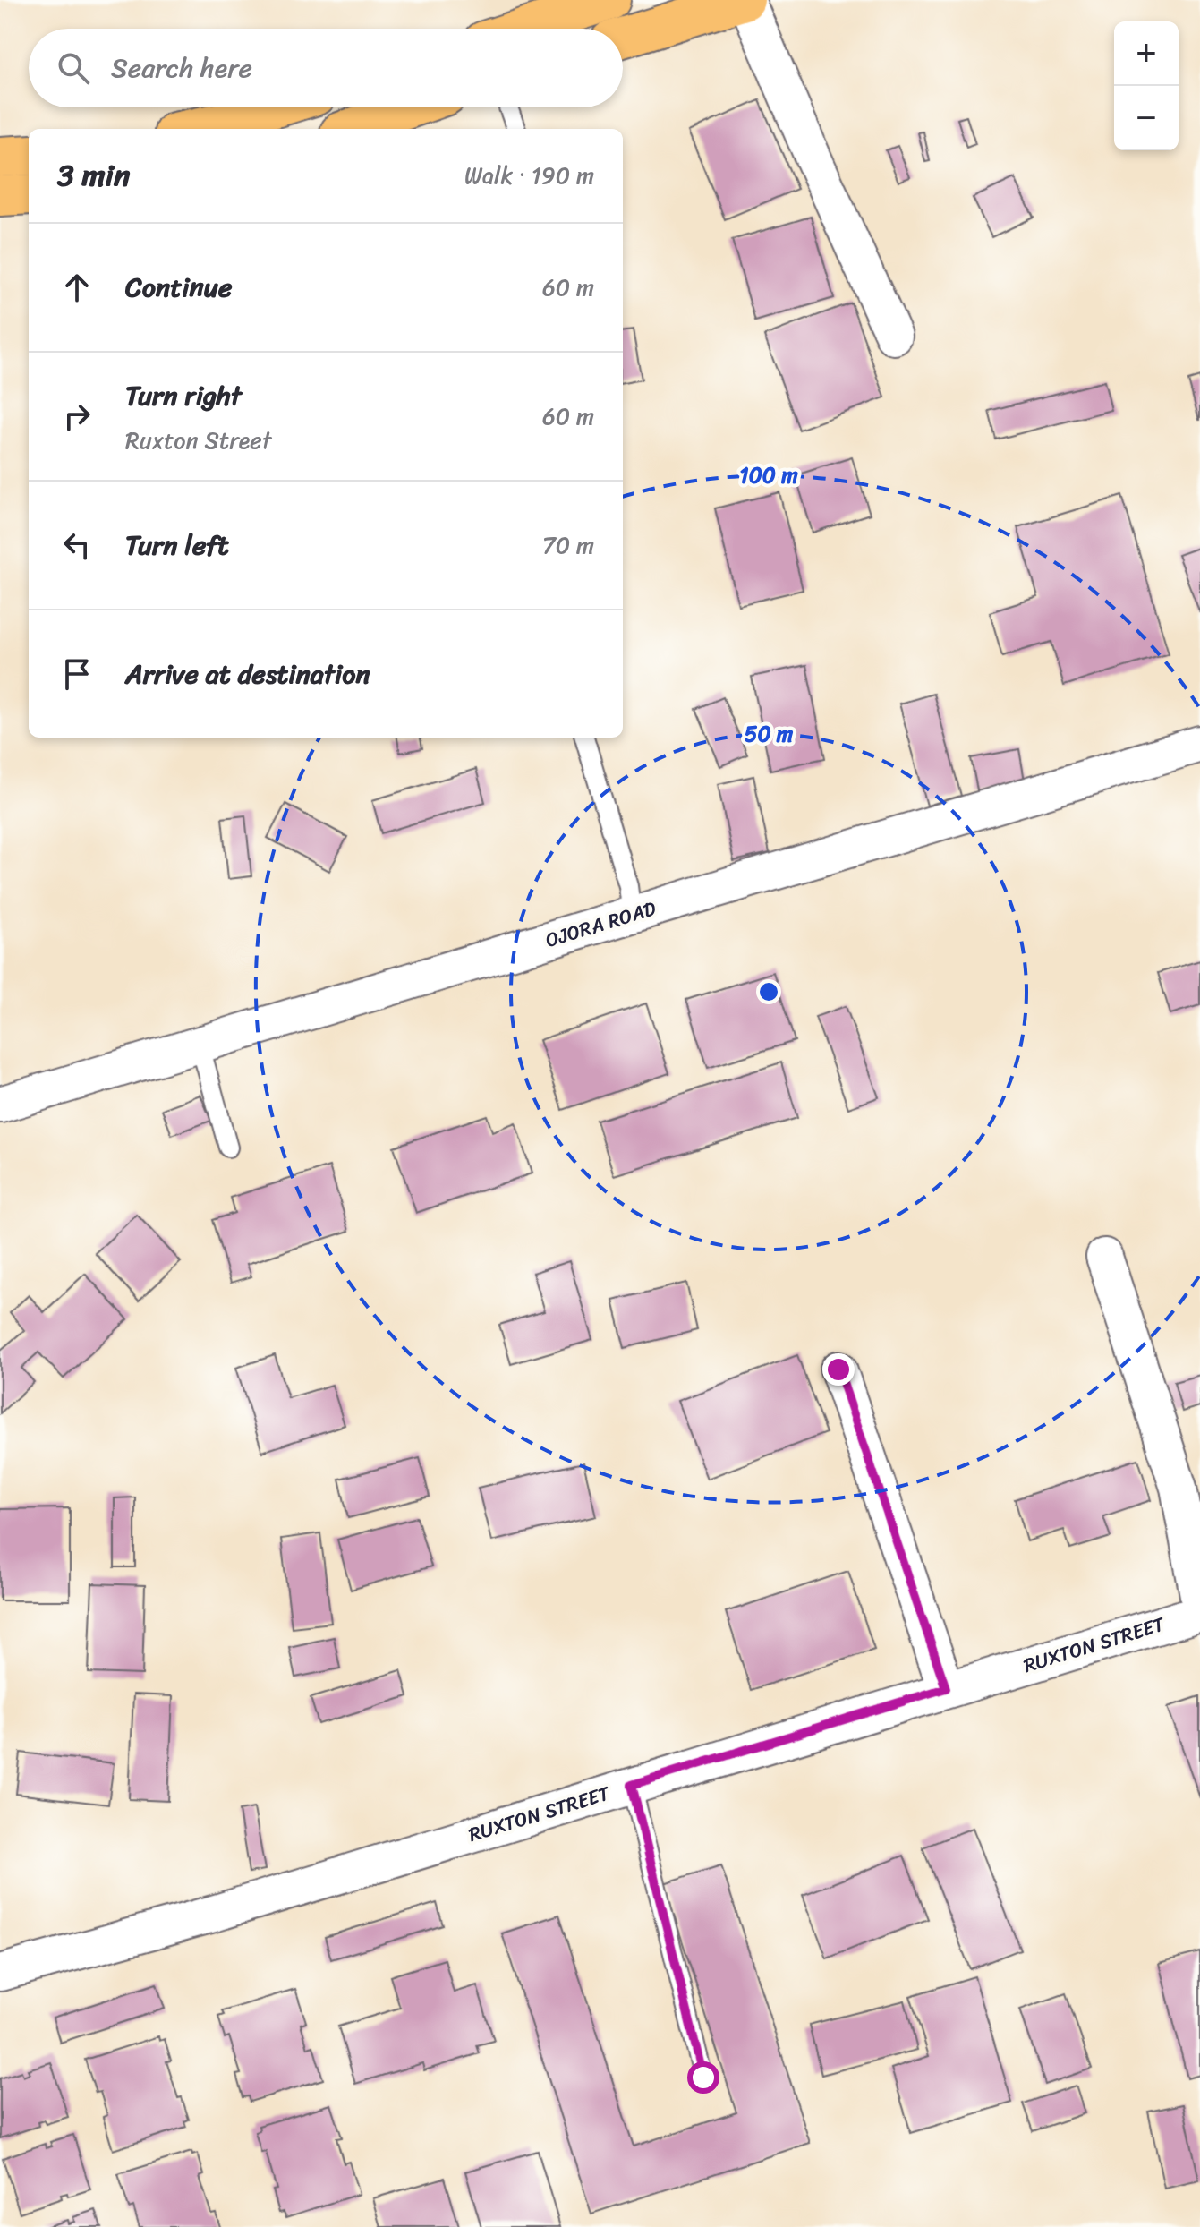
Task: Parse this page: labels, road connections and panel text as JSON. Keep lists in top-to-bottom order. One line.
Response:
{"streets":{"street":["OJORA ROAD","RUXTON STREET"]},"page":{"map_buttons":["+","−"],"search":"Search here","heading":["3 min","Walk · 190 m"],"list":[["Continue","60 m"],["Turn right","Ruxton Street","60 m"],["Turn left","70 m"],"Arrive at destination"]},"rings":["100 m","50 m"]}
